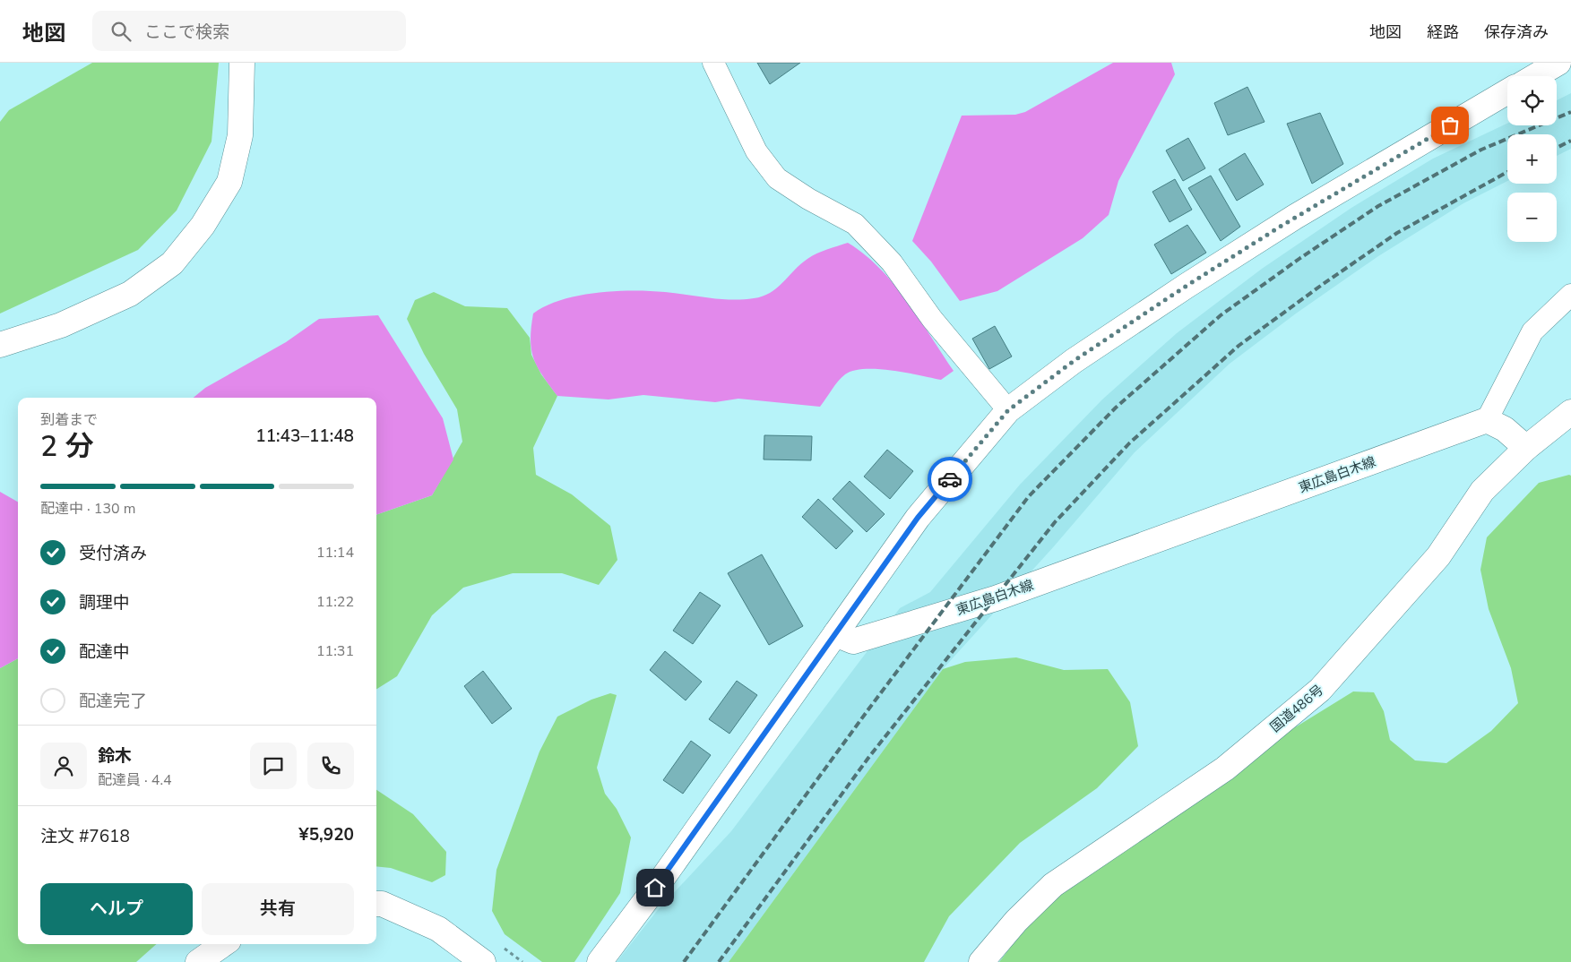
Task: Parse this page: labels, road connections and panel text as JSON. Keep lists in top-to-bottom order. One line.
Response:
{"streets":{"main road":["東広島白木線","国道486号"]},"page":{"header":"地図","search":"ここで検索","nav":["地図","経路","保存済み"],"map_buttons":["+","−"],"heading":["2 分","到着まで","11:43–11:48"],"panel":["鈴木","配達員 · 4.4","注文 #7618","¥5,920"],"bar":"配達中 · 130 m","list":[["受付済み","11:14"],["調理中","11:22"],["配達中","11:31"],"配達完了"],"buttons":["ヘルプ","共有"]}}
